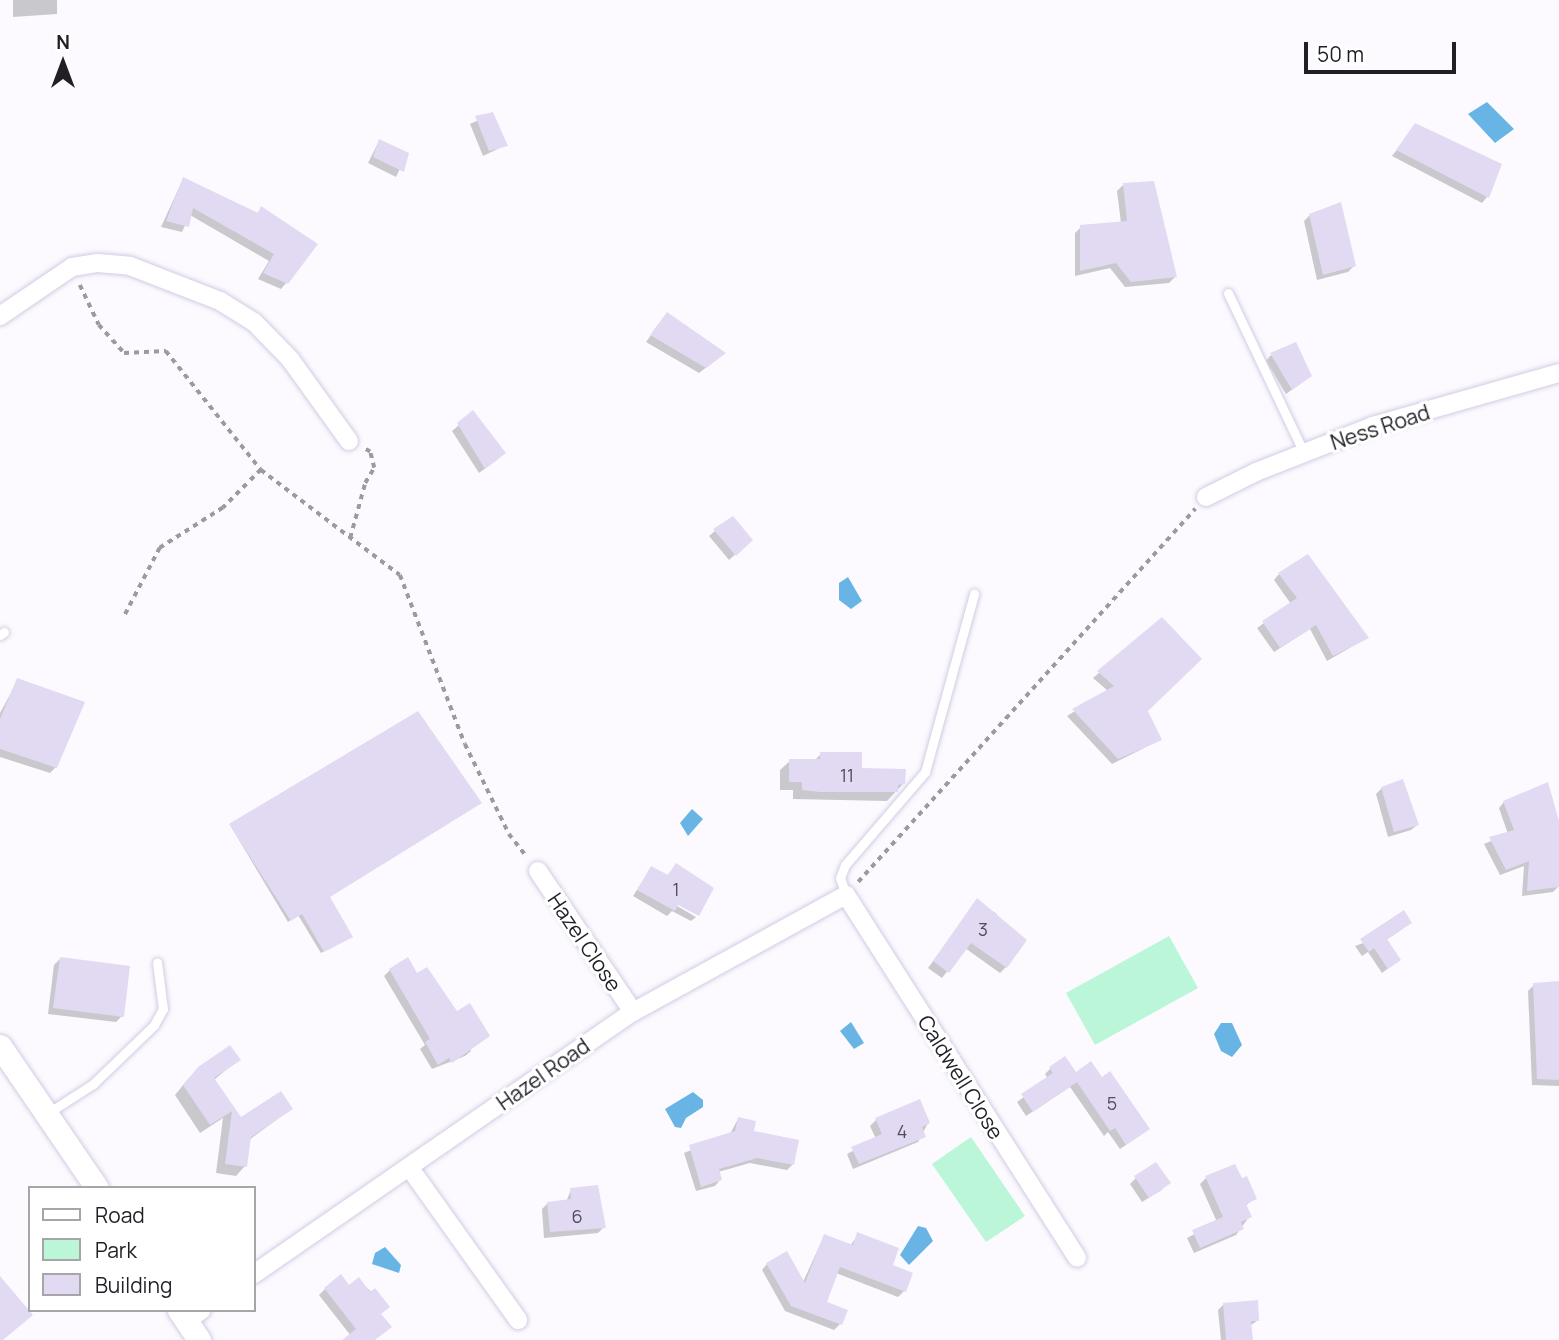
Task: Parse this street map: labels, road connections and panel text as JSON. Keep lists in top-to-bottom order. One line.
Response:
{"streets":{"street":["Ness Road","Hazel Close","Hazel Road","Caldwell Close"]},"crossings":[["Hazel Close","Hazel Road"],["Hazel Road","Caldwell Close"]],"house_numbers":["11","1","3","5","4","6"],"legend":["Road","Park","Building"],"scale_bar":"50 m","north":"top"}
